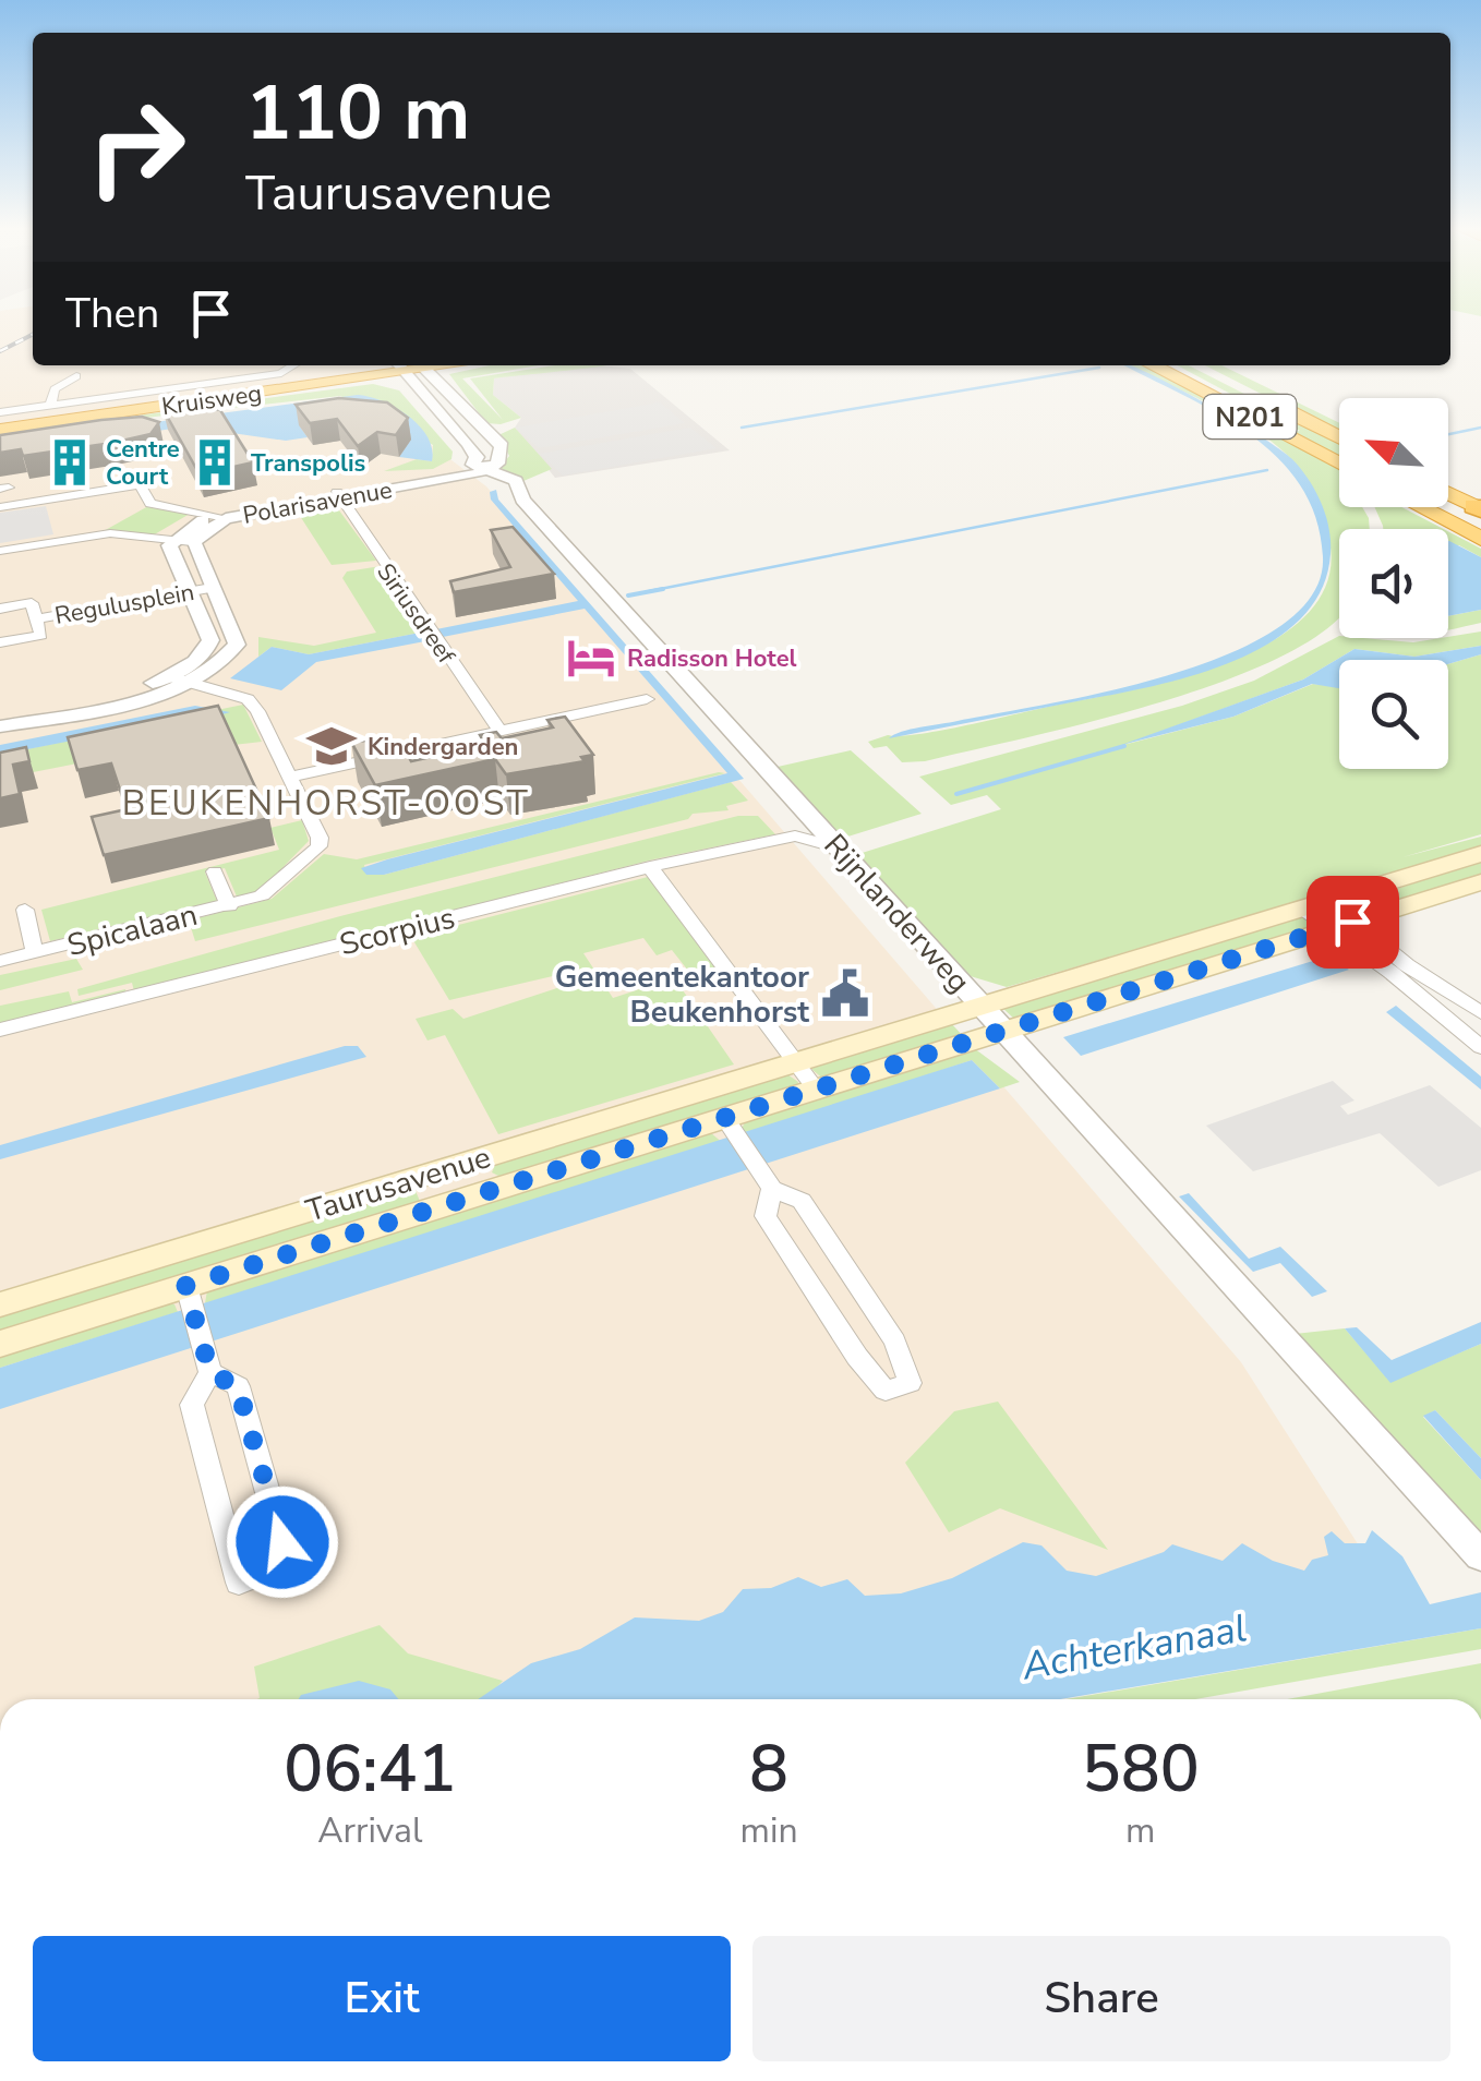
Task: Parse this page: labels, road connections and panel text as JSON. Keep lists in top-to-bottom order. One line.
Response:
{"streets":{"highway":["Kruisweg","N201"],"main road":["Taurusavenue"],"street":["Polarisavenue","Regulusplein","Siriusdreef","Rijnlanderweg","Spicalaan","Scorpius"]},"crossings":[["Kruisweg","Rijnlanderweg"],["Polarisavenue","Siriusdreef"],["Polarisavenue","Rijnlanderweg"],["Rijnlanderweg","Scorpius"],["Rijnlanderweg","Taurusavenue"]],"districts":["BEUKENHORST-OOST"],"water":["Achterkanaal"],"places":{"building":["Centre Court","Transpolis"],"hotel":["Radisson Hotel"],"school or university":["Kindergarden"],"public building":["Gemeentekantoor Beukenhorst"]},"north":"top left","page":{"turn":["110 m","Taurusavenue"],"then":"Then","eta":["06:41","Arrival","8","min","580","m"],"buttons":["Exit","Share"]}}
